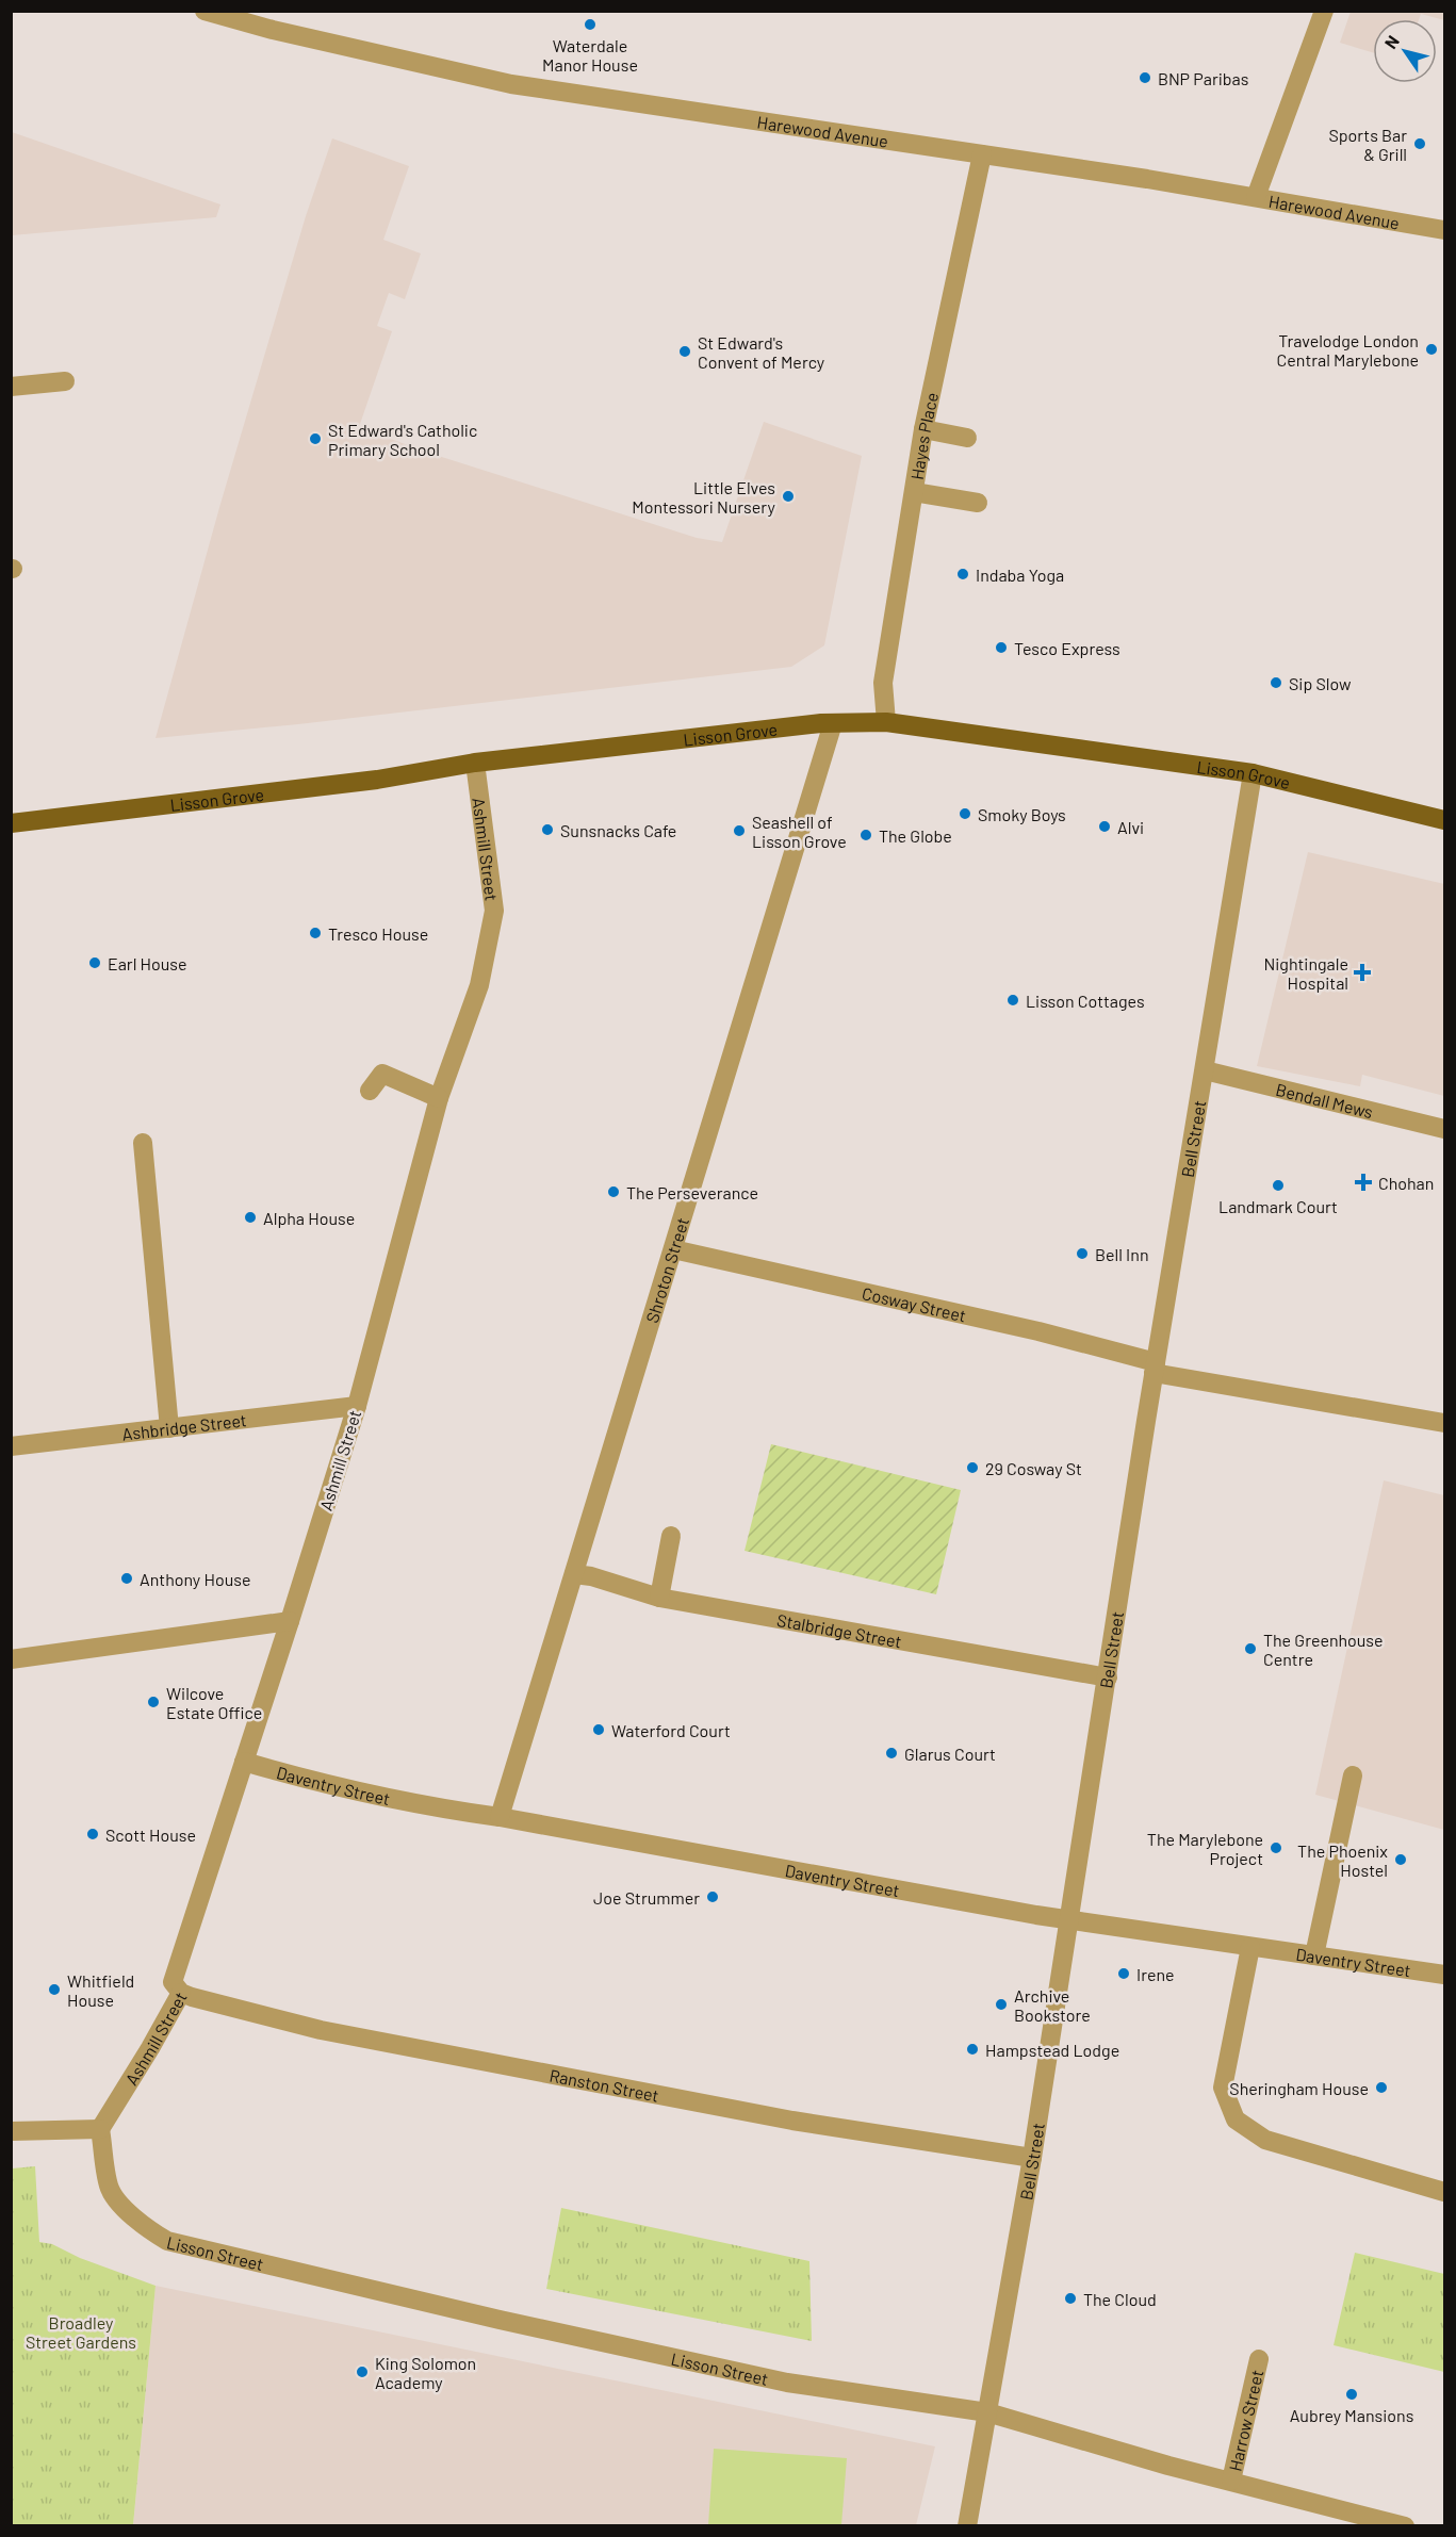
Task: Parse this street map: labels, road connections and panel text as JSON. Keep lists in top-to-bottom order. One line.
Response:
{"streets":{"main road":["Lisson Grove"],"street":["Harewood Avenue","Hayes Place","Ashmill Street","Bendall Mews","Bell Street","Shroton Street","Cosway Street","Ashbridge Street","Stalbridge Street","Daventry Street","Ranston Street","Lisson Street","Harrow Street"]},"crossings":[["Harewood Avenue","Hayes Place"],["Hayes Place","Lisson Grove"],["Lisson Grove","Ashmill Street"],["Lisson Grove","Bell Street"],["Lisson Grove","Shroton Street"],["Ashmill Street","Ashbridge Street"],["Ashmill Street","Daventry Street"],["Ashmill Street","Ranston Street"],["Ashmill Street","Lisson Street"],["Bendall Mews","Bell Street"],["Bell Street","Cosway Street"],["Bell Street","Stalbridge Street"],["Bell Street","Daventry Street"],["Bell Street","Ranston Street"],["Bell Street","Lisson Street"],["Shroton Street","Cosway Street"],["Shroton Street","Stalbridge Street"],["Shroton Street","Daventry Street"],["Lisson Street","Harrow Street"]],"parks":["Broadley Street Gardens"],"places":{"other":["Waterdale Manor House","BNP Paribas","Sports Bar & Grill","Travelodge London Central Marylebone","St Edward's Convent of Mercy","St Edward's Catholic Primary School","Little Elves Montessori Nursery","Indaba Yoga","Tesco Express","Sip Slow","Smoky Boys","Alvi","Sunsnacks Cafe","Seashell of Lisson Grove","The Globe","Tresco House","Earl House","Lisson Cottages","Landmark Court","The Perseverance","Alpha House","Bell Inn","29 Cosway St","Anthony House","The Greenhouse Centre","Wilcove Estate Office","Waterford Court","Glarus Court","Scott House","The Marylebone Project","The Phoenix Hostel","Joe Strummer","Irene","Whitfield House","Archive Bookstore","Hampstead Lodge","Sheringham House","The Cloud","King Solomon Academy","Aubrey Mansions"],"health":["Nightingale Hospital","Chohan"]},"north":"top left"}
